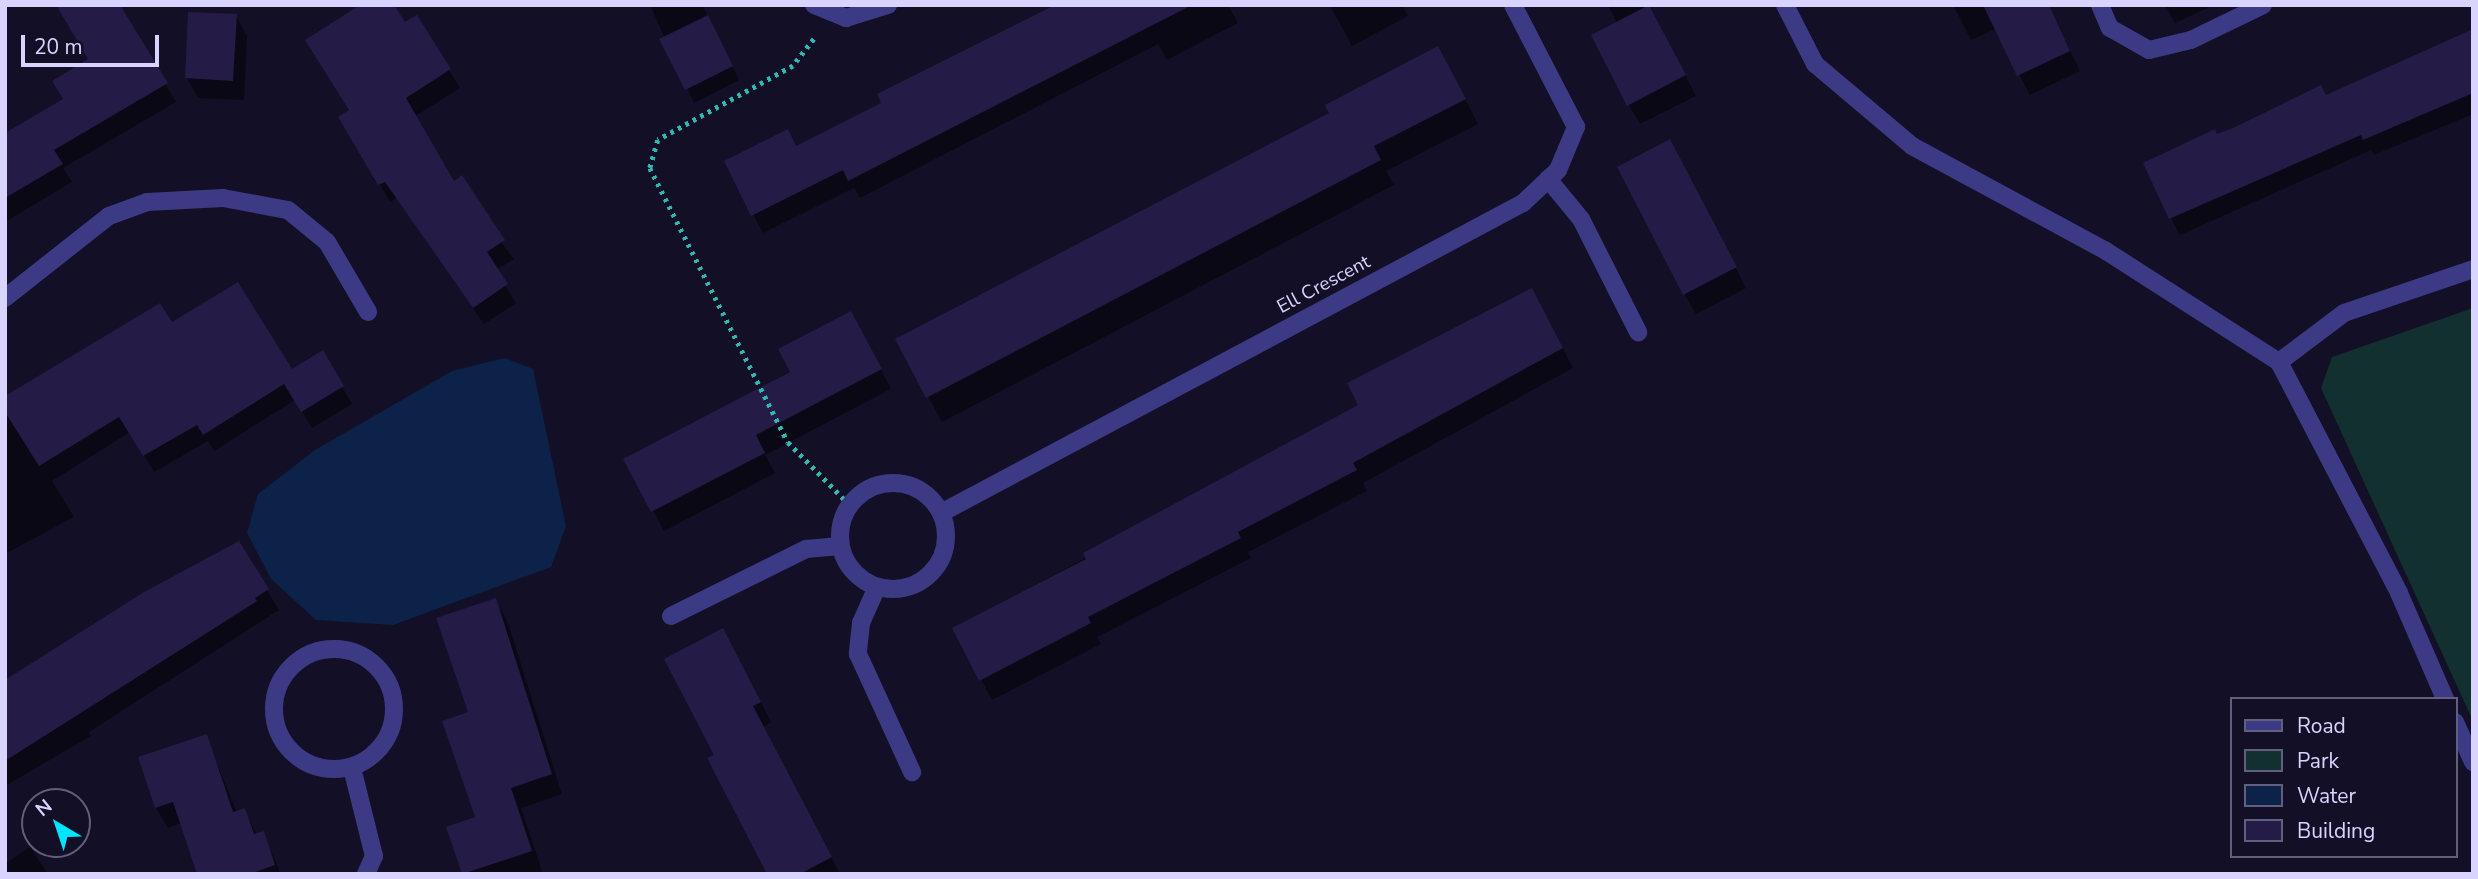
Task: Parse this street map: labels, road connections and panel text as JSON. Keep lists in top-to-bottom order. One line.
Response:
{"streets":{"street":["Ell Crescent"]},"legend":["Road","Park","Water","Building"],"scale_bar":"20 m","north":"top left"}
